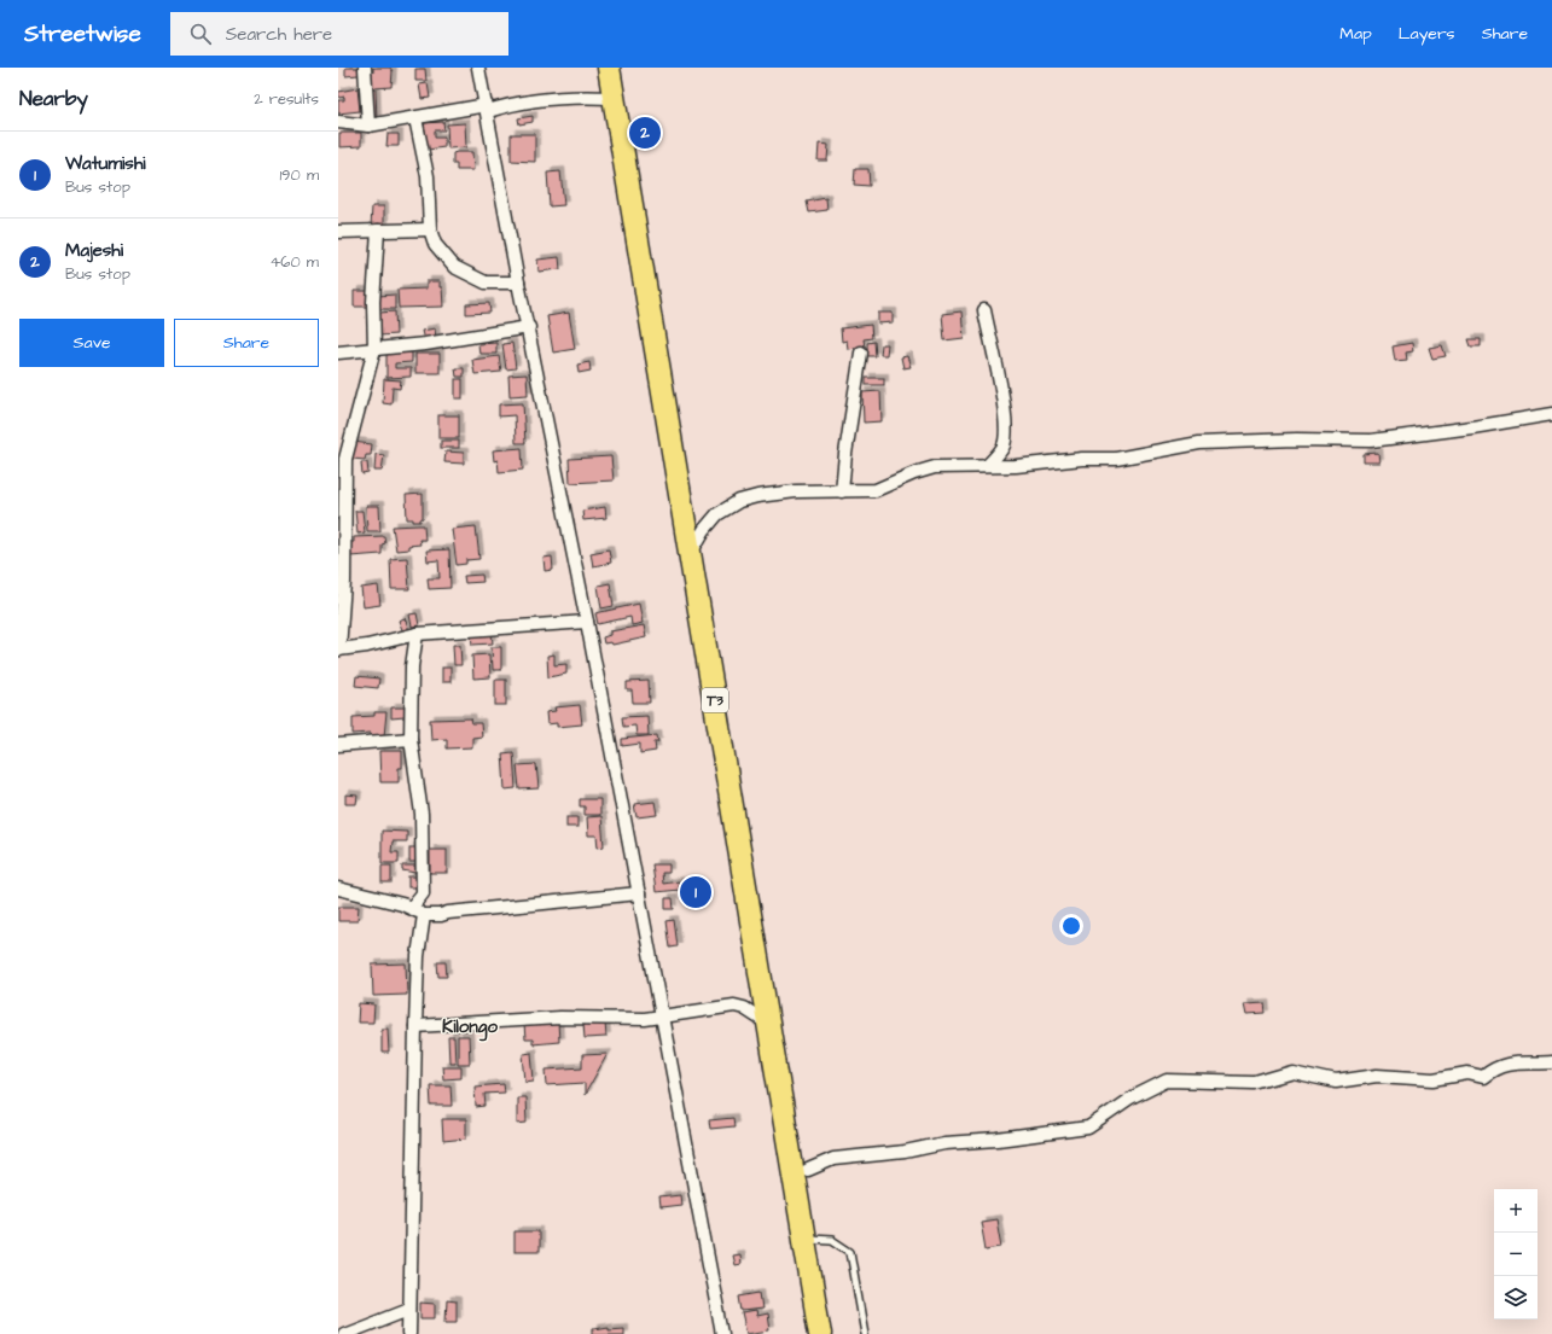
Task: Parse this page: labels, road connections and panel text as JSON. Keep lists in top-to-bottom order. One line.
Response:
{"streets":{"highway":["T3"]},"districts":["Kilongo"],"page":{"header":"Streetwise","search":"Search here","nav":["Map","Layers","Share"],"heading":["Nearby","2 results"],"pins":["2","1"],"list":[{"mark":"1","name":"Watumishi","note":"Bus stop","value":"190 m"},{"mark":"2","name":"Majeshi","note":"Bus stop","value":"460 m"}],"buttons":["Save","Share"],"map_buttons":["+","−"]}}
